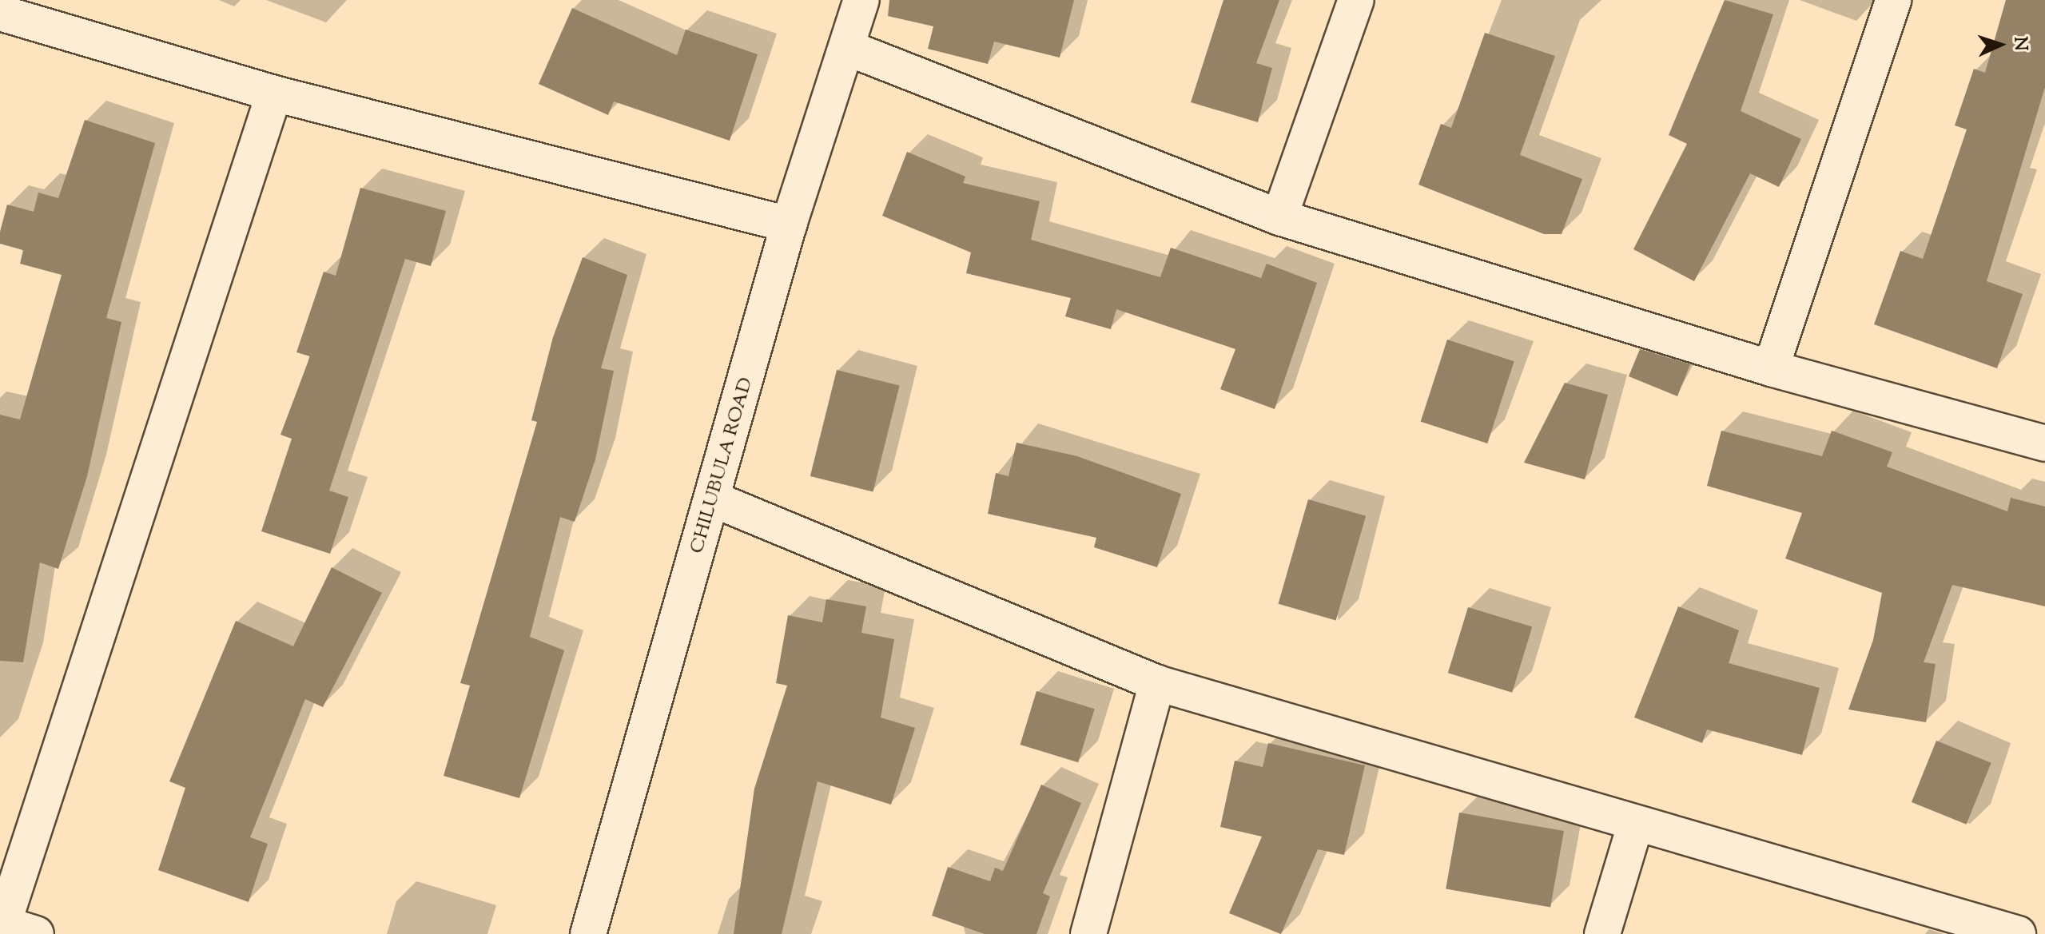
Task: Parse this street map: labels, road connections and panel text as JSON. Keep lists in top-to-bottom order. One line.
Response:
{"streets":{"street":["CHILUBULA ROAD"]},"north":"right"}
